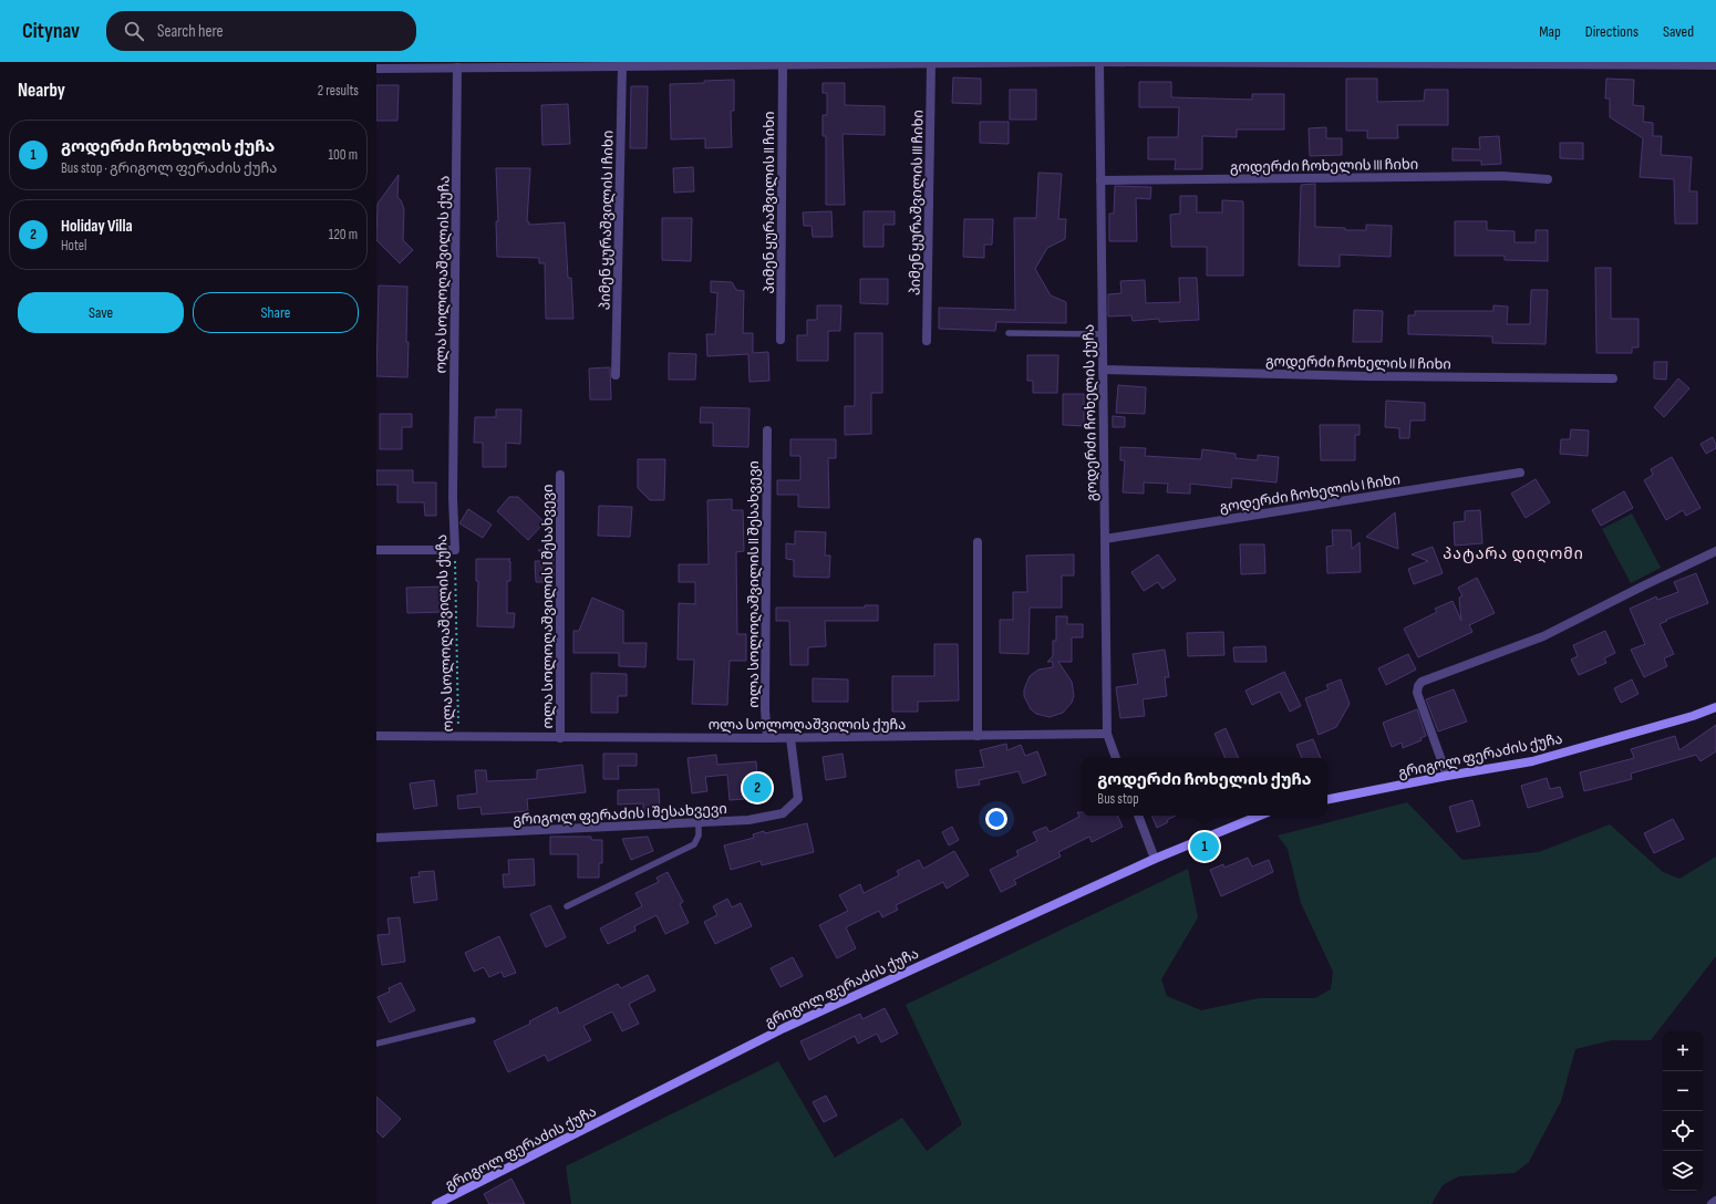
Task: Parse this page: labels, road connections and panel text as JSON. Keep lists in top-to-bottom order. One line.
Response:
{"streets":{"street":["გოდერძი ჩოხელის III ჩიხი","პიმენ ყურაშვილის II ჩიხი","პიმენ ყურაშვილის III ჩიხი","პიმენ ყურაშვილის I ჩიხი","ოლა სოლოღაშვილის ქუჩა","გოდერძი ჩოხელის II ჩიხი","გოდერძი ჩოხელის ქუჩა","გოდერძი ჩოხელის I ჩიხი","ოლა სოლოღაშვილის II შესახვევი","ოლა სოლოღაშვილის I შესახვევი","გრიგოლ ფერაძის ქუჩა","გრიგოლ ფერაძის I შესახვევი"]},"crossings":[["გოდერძი ჩოხელის III ჩიხი","გოდერძი ჩოხელის ქუჩა"],["ოლა სოლოღაშვილის ქუჩა","გოდერძი ჩოხელის ქუჩა"],["ოლა სოლოღაშვილის ქუჩა","ოლა სოლოღაშვილის II შესახვევი"],["ოლა სოლოღაშვილის ქუჩა","ოლა სოლოღაშვილის I შესახვევი"],["ოლა სოლოღაშვილის ქუჩა","გრიგოლ ფერაძის I შესახვევი"],["გოდერძი ჩოხელის II ჩიხი","გოდერძი ჩოხელის ქუჩა"],["გოდერძი ჩოხელის ქუჩა","გოდერძი ჩოხელის I ჩიხი"]],"districts":["პატარა დიღომი"],"page":{"header":"Citynav","search":"Search here","nav":["Map","Directions","Saved"],"heading":["Nearby","2 results"],"list":[{"mark":"1","name":"გოდერძი ჩოხელის ქუჩა","note":"Bus stop · გრიგოლ ფერაძის ქუჩა","value":"100 m"},{"mark":"2","name":"Holiday Villa","note":"Hotel","value":"120 m"}],"buttons":["Save","Share"],"popup":["გოდერძი ჩოხელის ქუჩა","Bus stop"],"pins":["2","1"],"map_buttons":["+","−"]}}
